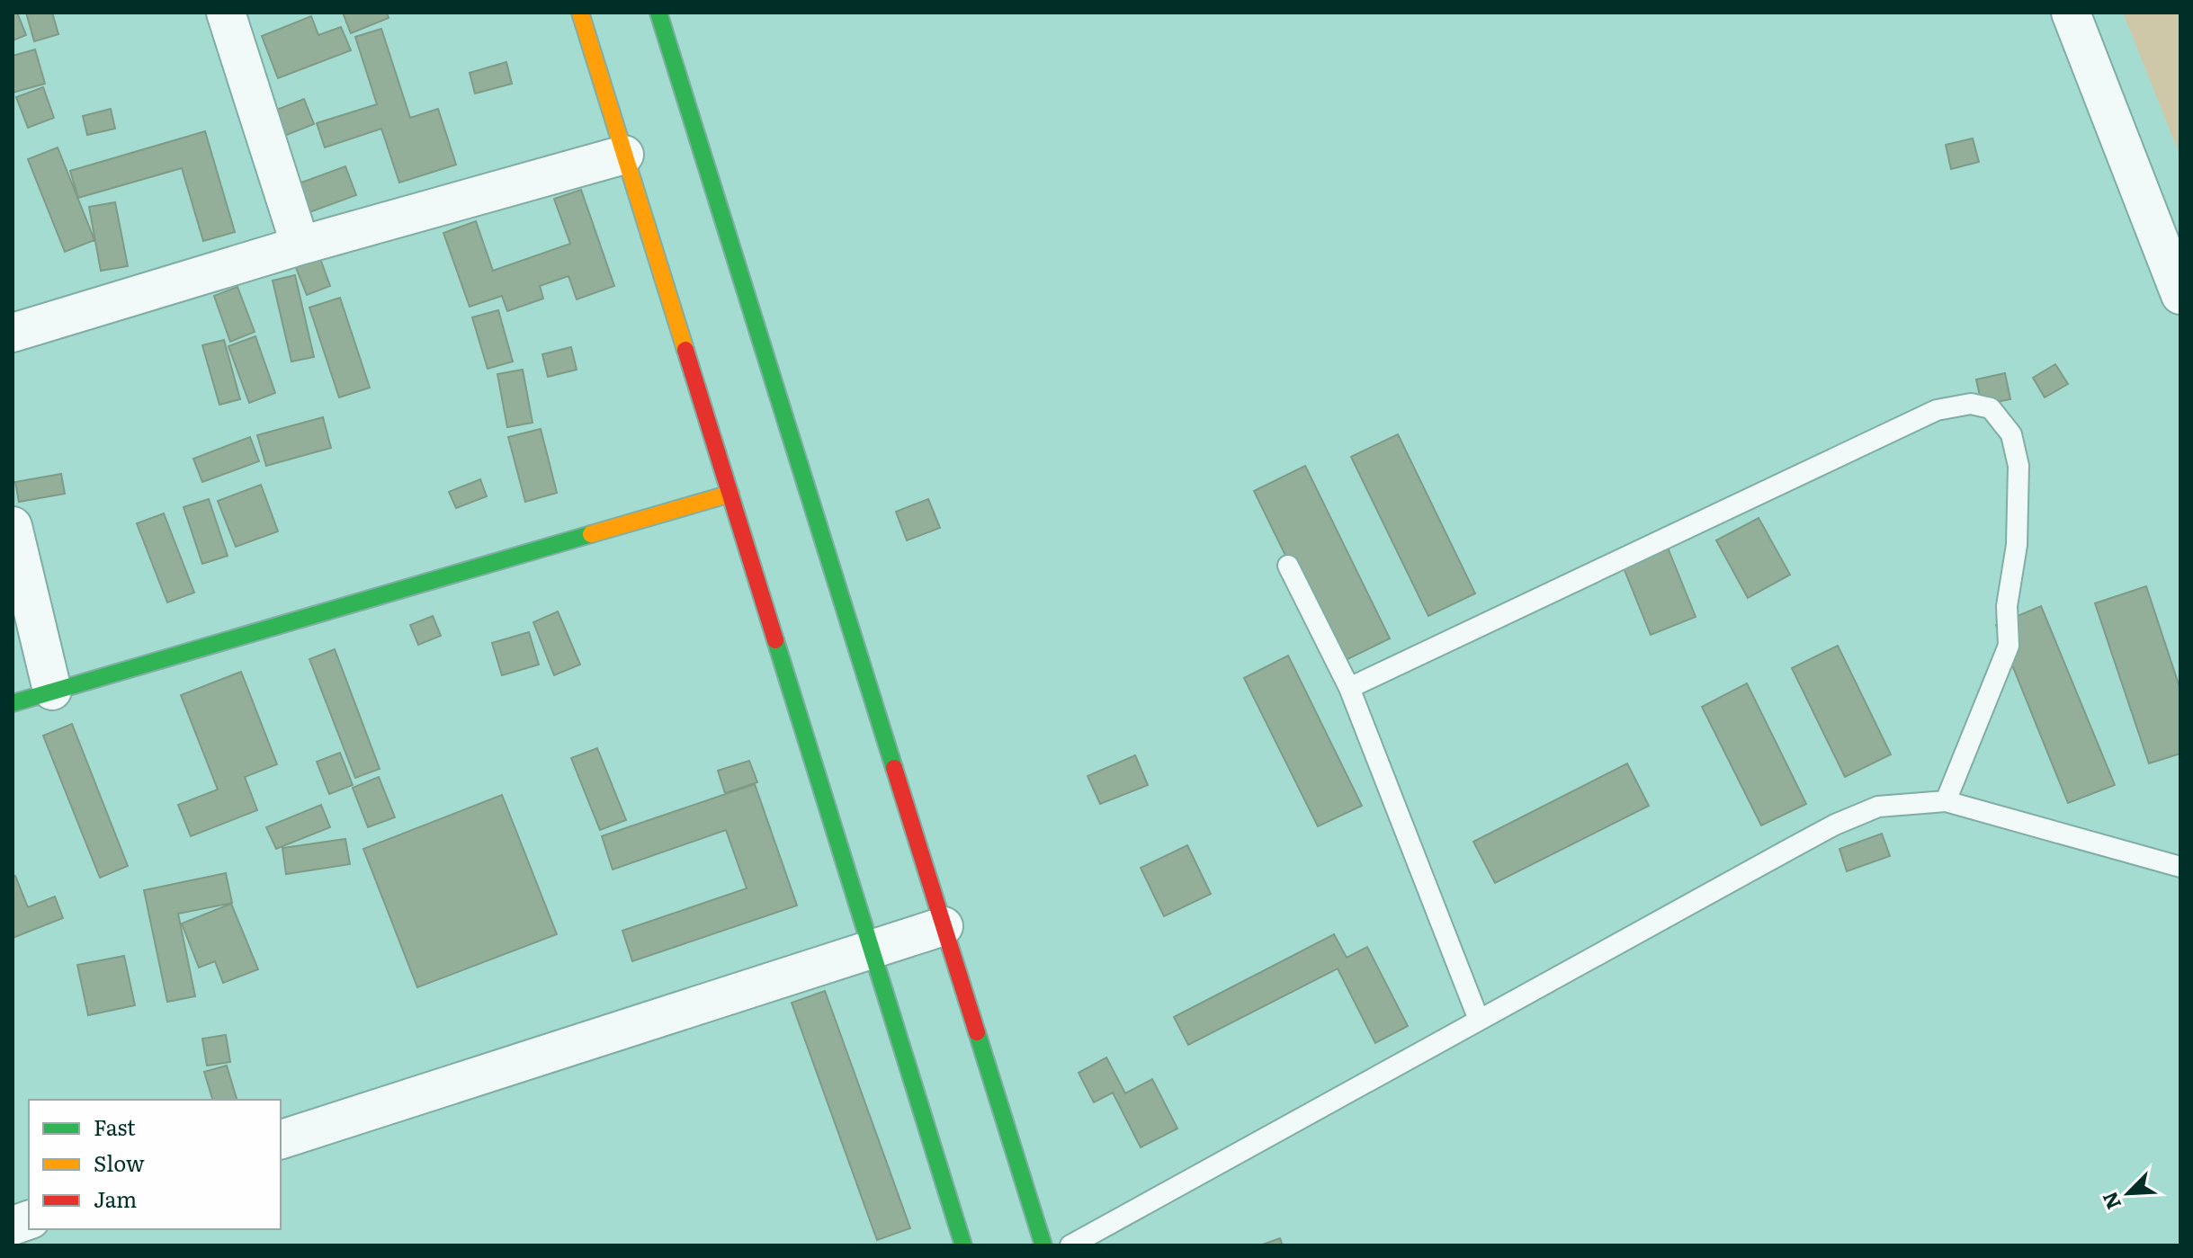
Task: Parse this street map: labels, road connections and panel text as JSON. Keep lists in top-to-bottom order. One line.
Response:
{"legend":["Fast","Slow","Jam"],"north":"bottom left"}
